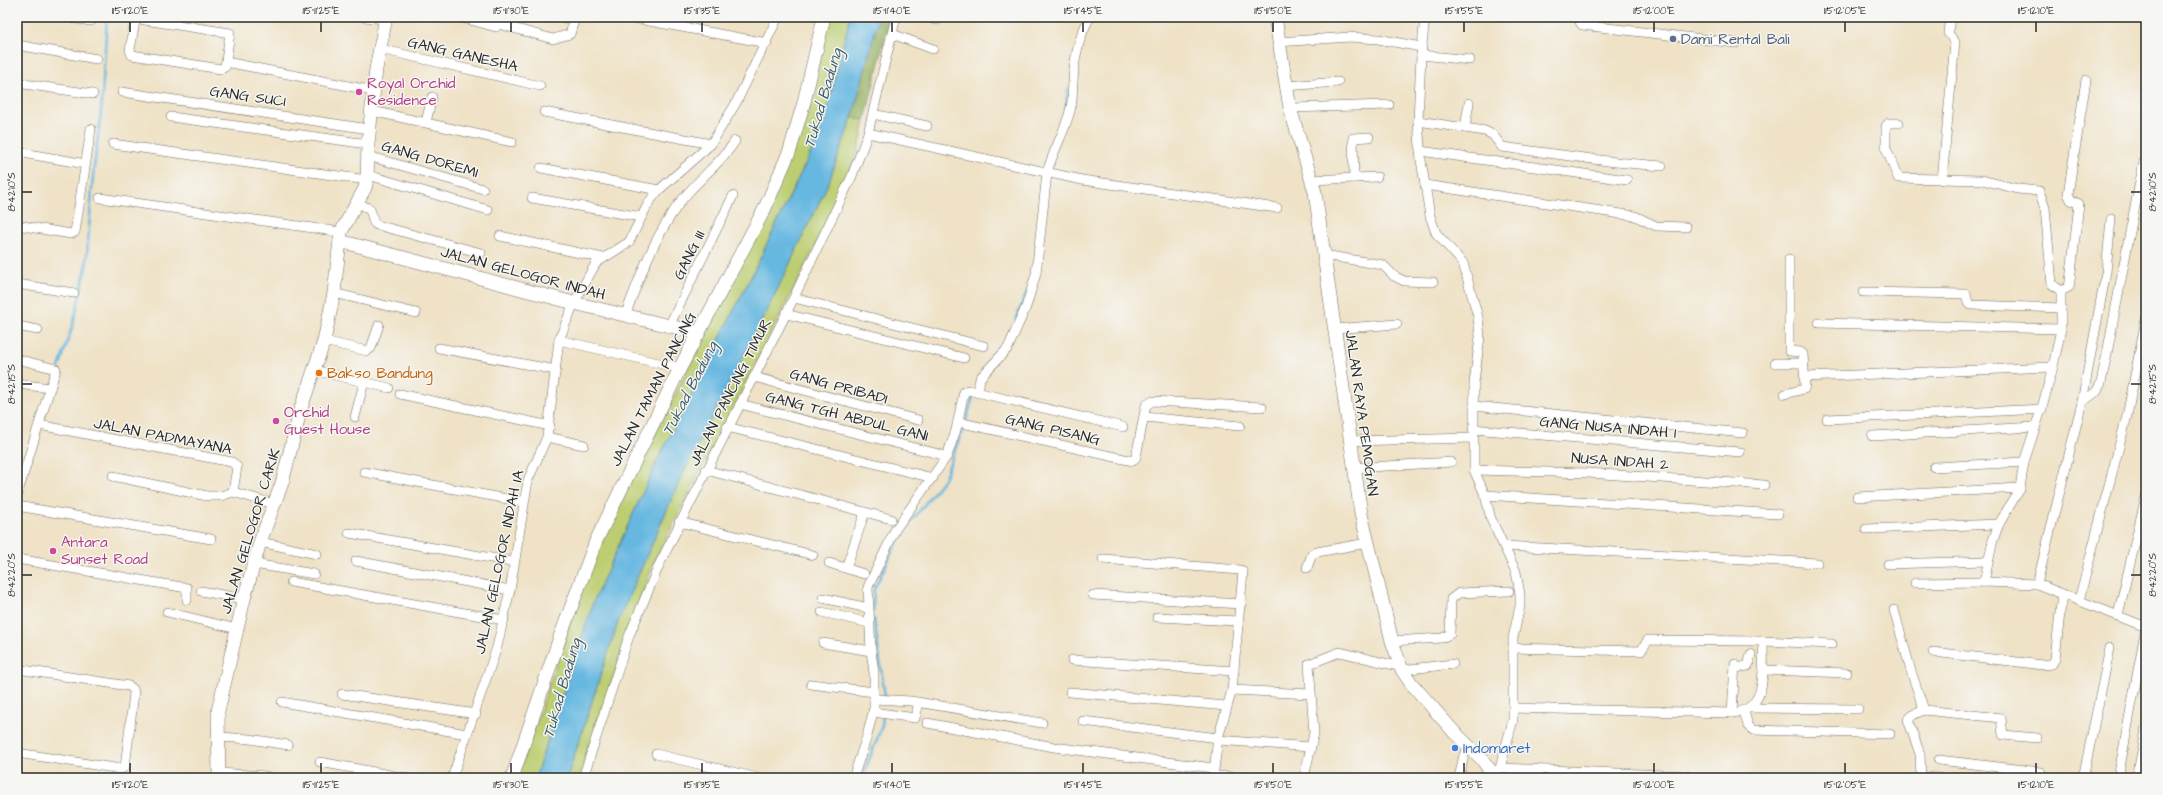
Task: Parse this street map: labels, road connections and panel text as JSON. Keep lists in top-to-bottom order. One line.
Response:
{"streets":{"street":["GANG GANESHA","GANG SUCI","GANG DOREMI","GANG III","JALAN GELOGOR INDAH","GANG PRIBADI","JALAN TAMAN PANCING","JALAN PANCING TIMUR","JALAN RAYA PEMOGAN","GANG TGH ABDUL GANI","GANG NUSA INDAH I","GANG PISANG","JALAN PADMAYANA","NUSA INDAH 2","JALAN GELOGOR CARIK","JALAN GELOGOR INDAH IA"]},"crossings":[["GANG GANESHA","JALAN GELOGOR CARIK"],["GANG SUCI","JALAN GELOGOR CARIK"],["GANG DOREMI","JALAN GELOGOR CARIK"],["GANG III","JALAN GELOGOR INDAH"],["JALAN GELOGOR INDAH","JALAN TAMAN PANCING"],["JALAN GELOGOR INDAH","JALAN GELOGOR CARIK"],["JALAN GELOGOR INDAH","JALAN GELOGOR INDAH IA"],["GANG PRIBADI","JALAN PANCING TIMUR"],["JALAN PANCING TIMUR","GANG TGH ABDUL GANI"]],"water":["Tukad Badung"],"places":["Dami Rental Bali","Royal Orchid Residence","Bakso Bandung","Orchid Guest House","Antara Sunset Road","Indomaret"],"coordinates":["115°11'20\"E","115°11'25\"E","115°11'30\"E","115°11'35\"E","115°11'40\"E","115°11'45\"E","115°11'50\"E","115°11'55\"E","115°12'00\"E","115°12'05\"E","115°12'10\"E","8°42'10\"S","8°42'15\"S","8°42'20\"S"]}
